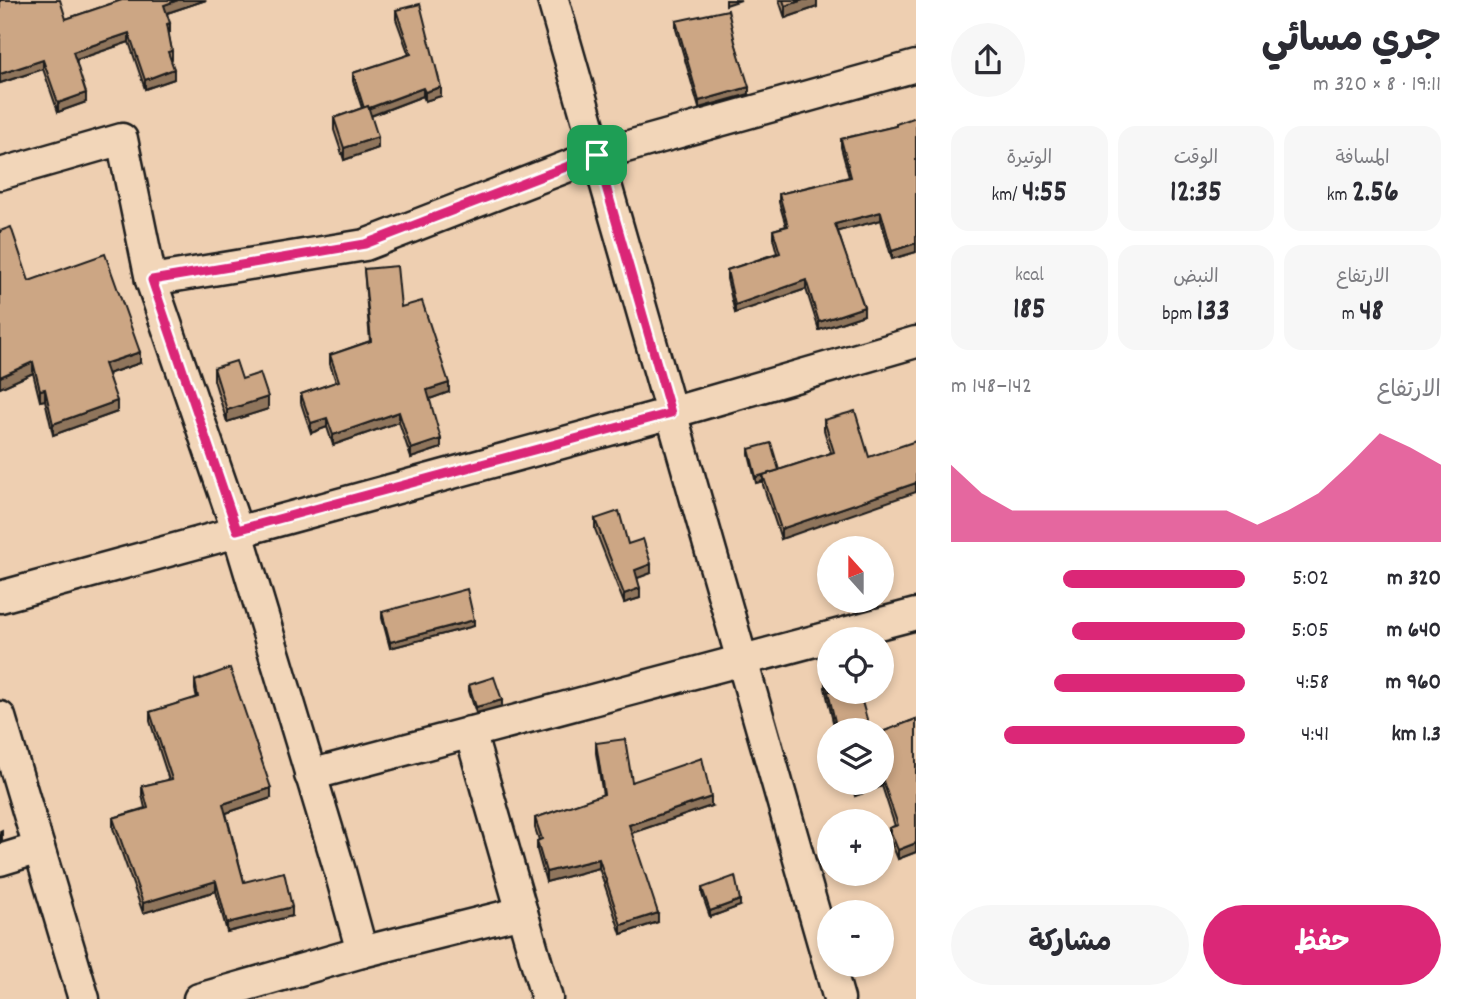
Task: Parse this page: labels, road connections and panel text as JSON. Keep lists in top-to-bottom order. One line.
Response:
{"north":"top","page":{"heading":["جري مسائي","19:11 · 8 × 320 m"],"stats":[["المسافة","2.56 km"],["الوقت","12:35"],["الوتيرة","4:55 /km"],["الارتفاع","48 m"],["النبض","133 bpm"],["kcal","185"]],"chart":["الارتفاع","142–148 m"],"map_buttons":["+","−"],"list":[{"name":"320 m","note":"5:02"},{"name":"640 m","note":"5:05"},{"name":"960 m","note":"4:58"},{"name":"1.3 km","note":"4:41"}],"buttons":["حفظ","مشاركة"]}}
